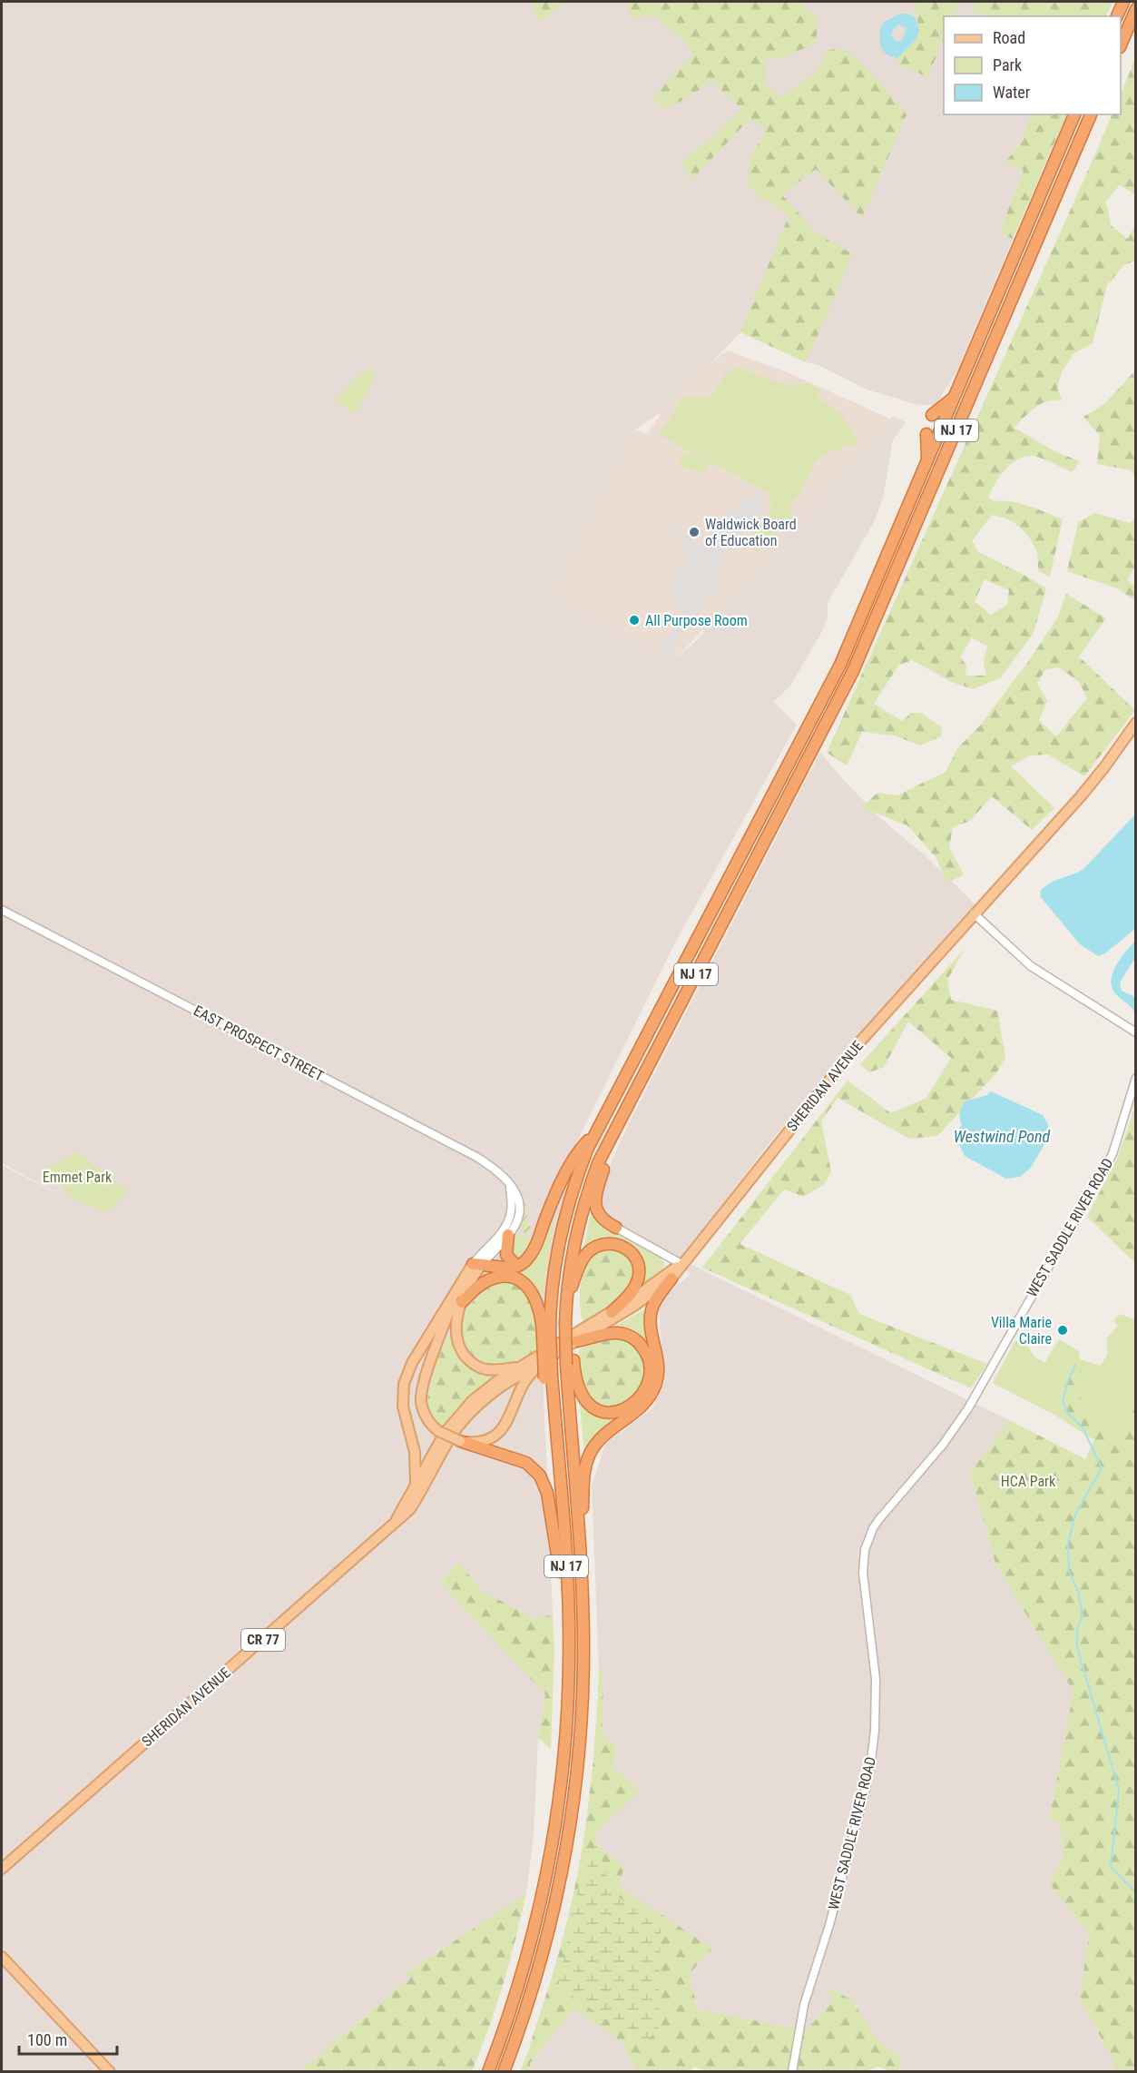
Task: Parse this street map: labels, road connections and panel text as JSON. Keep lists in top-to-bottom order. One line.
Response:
{"streets":{"highway":["NJ 17"],"main road":["EAST PROSPECT STREET","SHERIDAN AVENUE","CR 77"],"street":["WEST SADDLE RIVER ROAD"]},"crossings":[["EAST PROSPECT STREET","SHERIDAN AVENUE"],["SHERIDAN AVENUE","CR 77"]],"water":["Westwind Pond"],"parks":["Emmet Park","HCA Park"],"places":["Waldwick Board of Education","All Purpose Room","Villa Marie Claire"],"legend":["Road","Park","Water"],"scale_bar":"100 m"}
